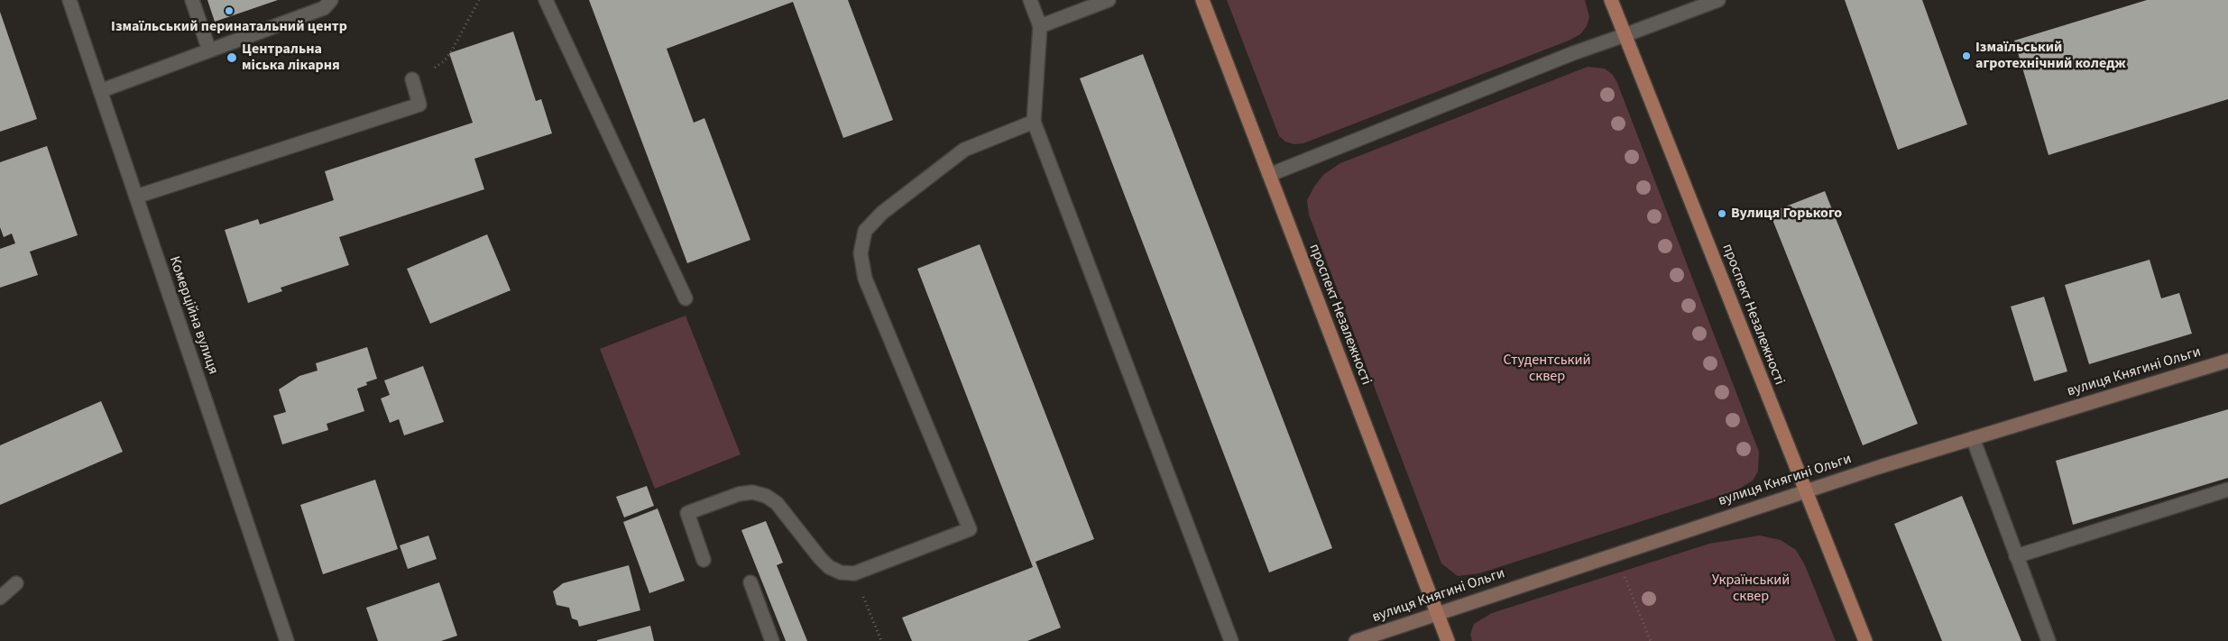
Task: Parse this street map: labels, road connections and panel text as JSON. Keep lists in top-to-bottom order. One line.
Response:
{"streets":{"main road":["проспект Незалежності"],"street":["Комерційна вулиця","вулиця Княгині Ольги"]},"crossings":[["проспект Незалежності","вулиця Княгині Ольги"]],"parks":["Студентський сквер","Український сквер"],"places":["Ізмаїльський перинатальний центр","Ізмаїльський агротехнічний коледж","Центральна міська лікарня","Вулиця Горького"]}
